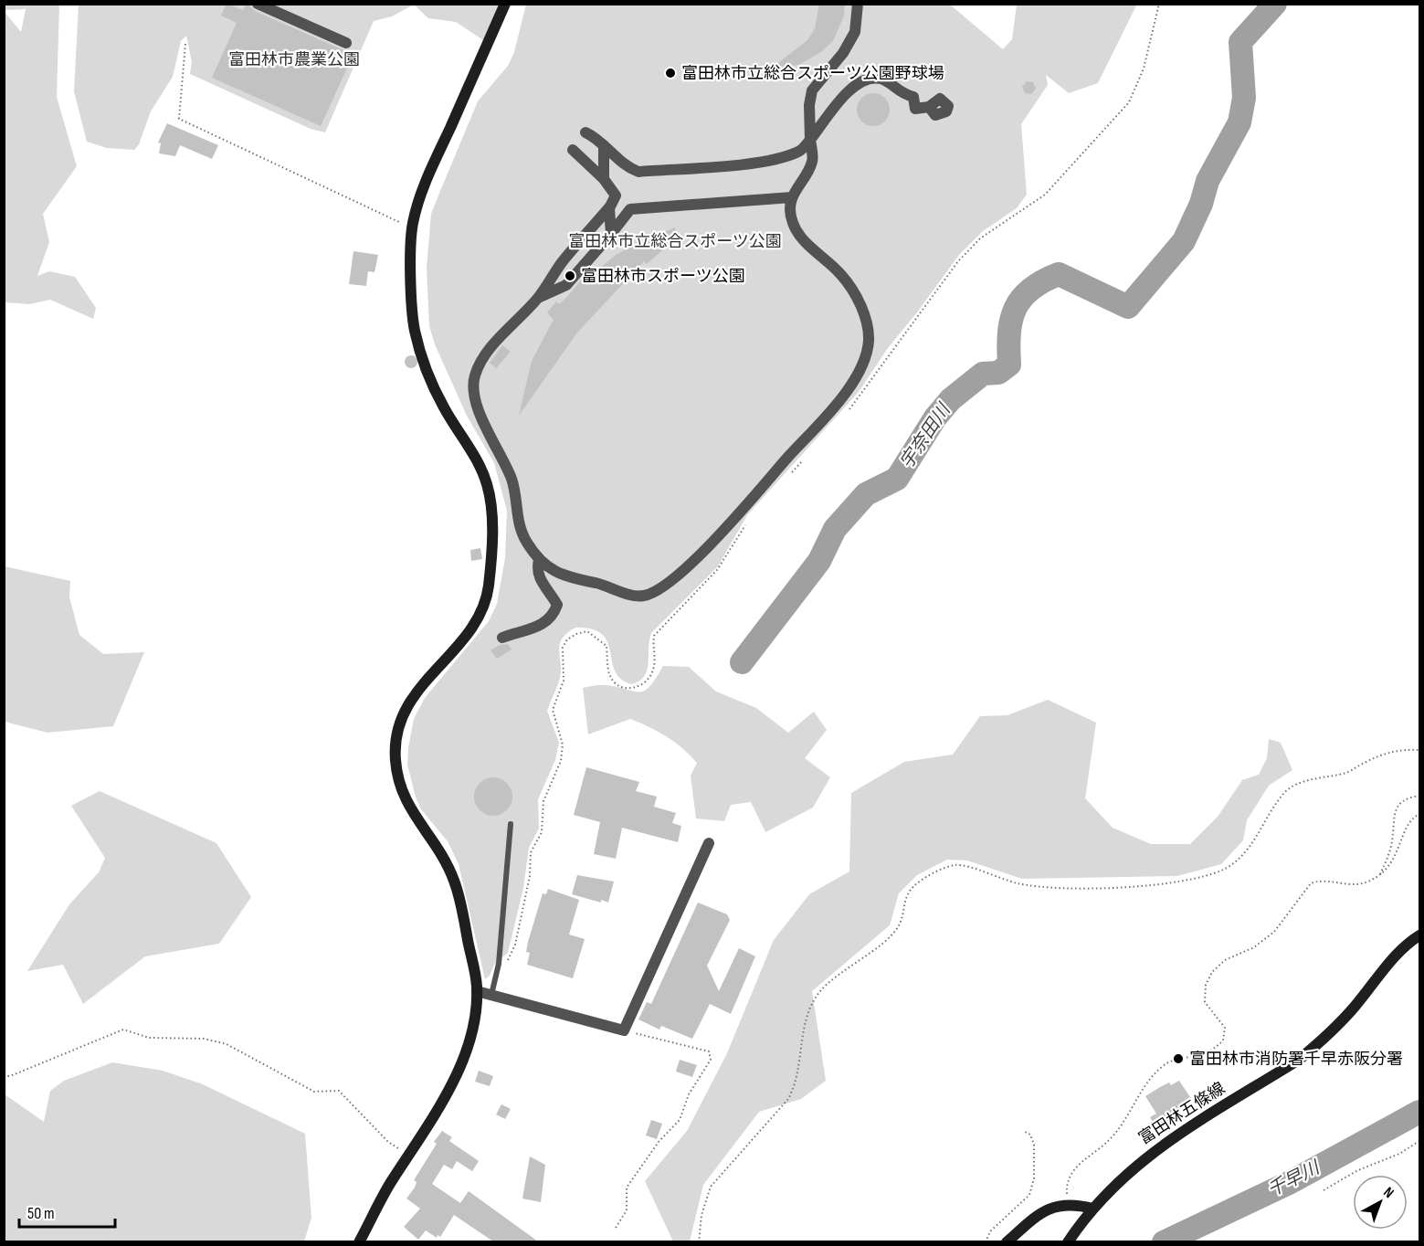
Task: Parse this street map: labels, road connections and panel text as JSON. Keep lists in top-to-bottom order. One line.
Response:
{"streets":{"street":["富田林五條線"]},"water":["宇奈田川","千早川"],"parks":["富田林市農業公園","富田林市立総合スポーツ公園"],"places":["富田林市立総合スポーツ公園野球場","富田林市スポーツ公園","富田林市消防署千早赤阪分署"],"scale_bar":"50 m","north":"top right"}
